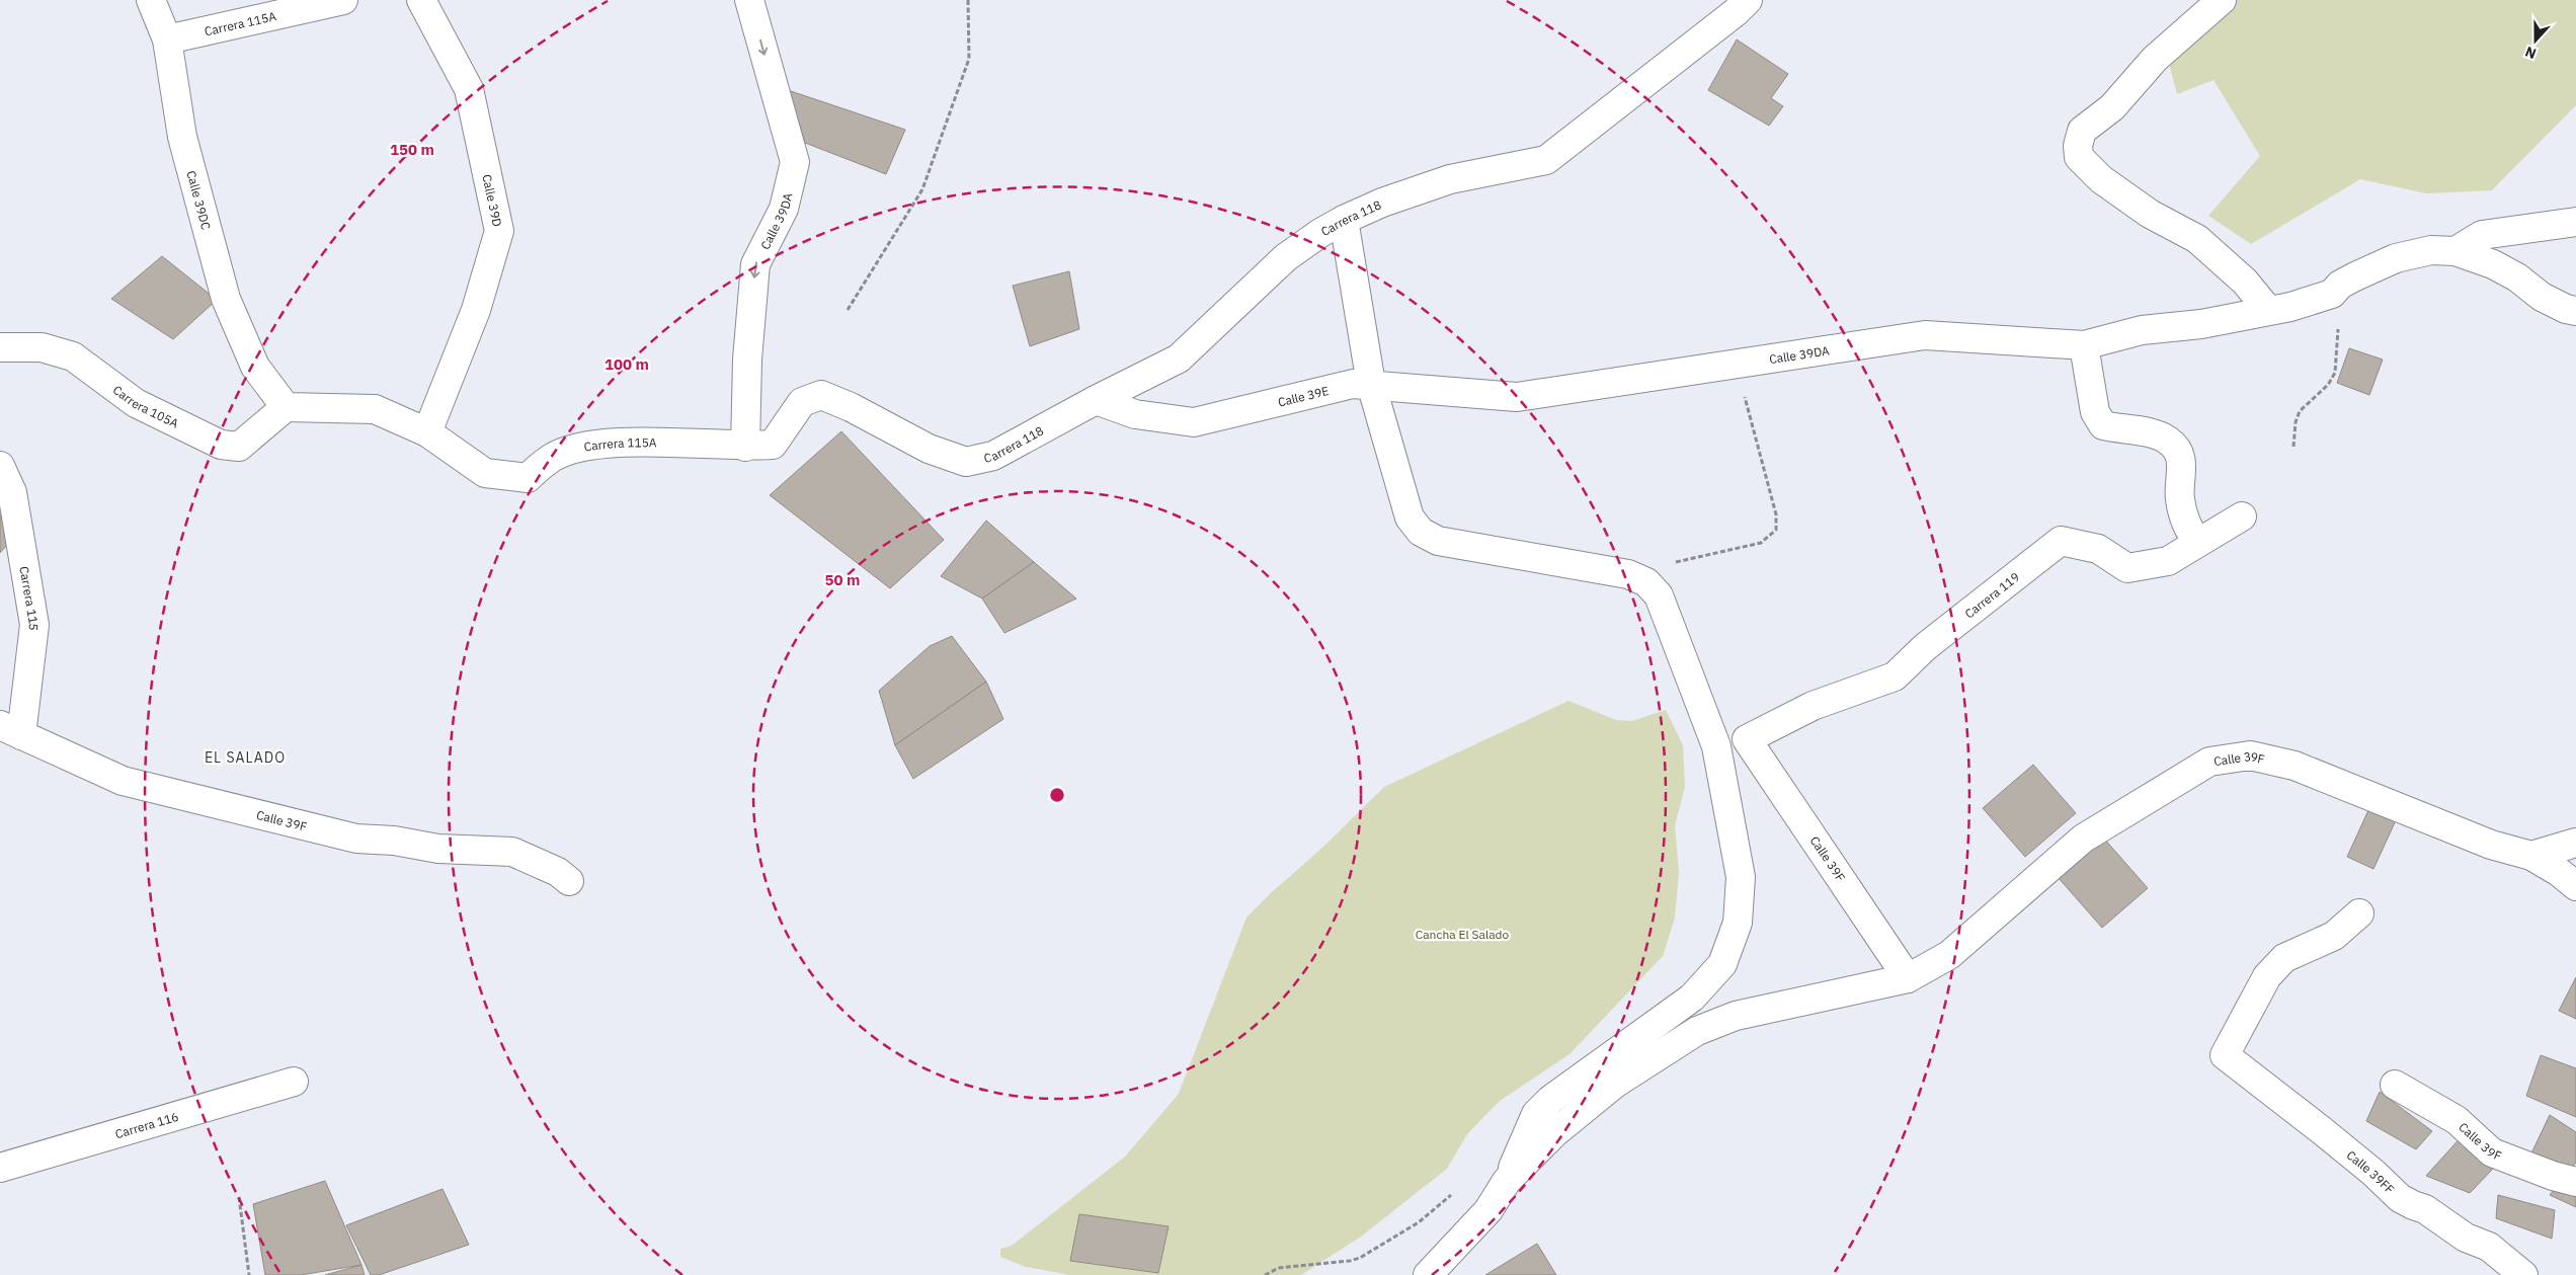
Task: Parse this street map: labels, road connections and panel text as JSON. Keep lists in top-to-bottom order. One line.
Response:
{"streets":{"street":["Carrera 115A","Calle 39DC","Calle 39D","Carrera 118","Calle 39DA","Calle 39E","Carrera 105A","Carrera 119","Carrera 115","Calle 39F","Carrera 116","Calle 39FF"]},"crossings":[["Carrera 115A","Calle 39DC"],["Carrera 115A","Calle 39D"],["Carrera 115A","Carrera 118"],["Carrera 115A","Calle 39DA"],["Carrera 115A","Carrera 105A"],["Calle 39DC","Carrera 105A"],["Carrera 118","Calle 39E"],["Calle 39DA","Calle 39E"],["Carrera 119","Calle 39F"],["Carrera 115","Calle 39F"]],"districts":["EL SALADO"],"parks":["Cancha El Salado"],"north":"bottom","rings":["150 m","100 m","50 m"]}
